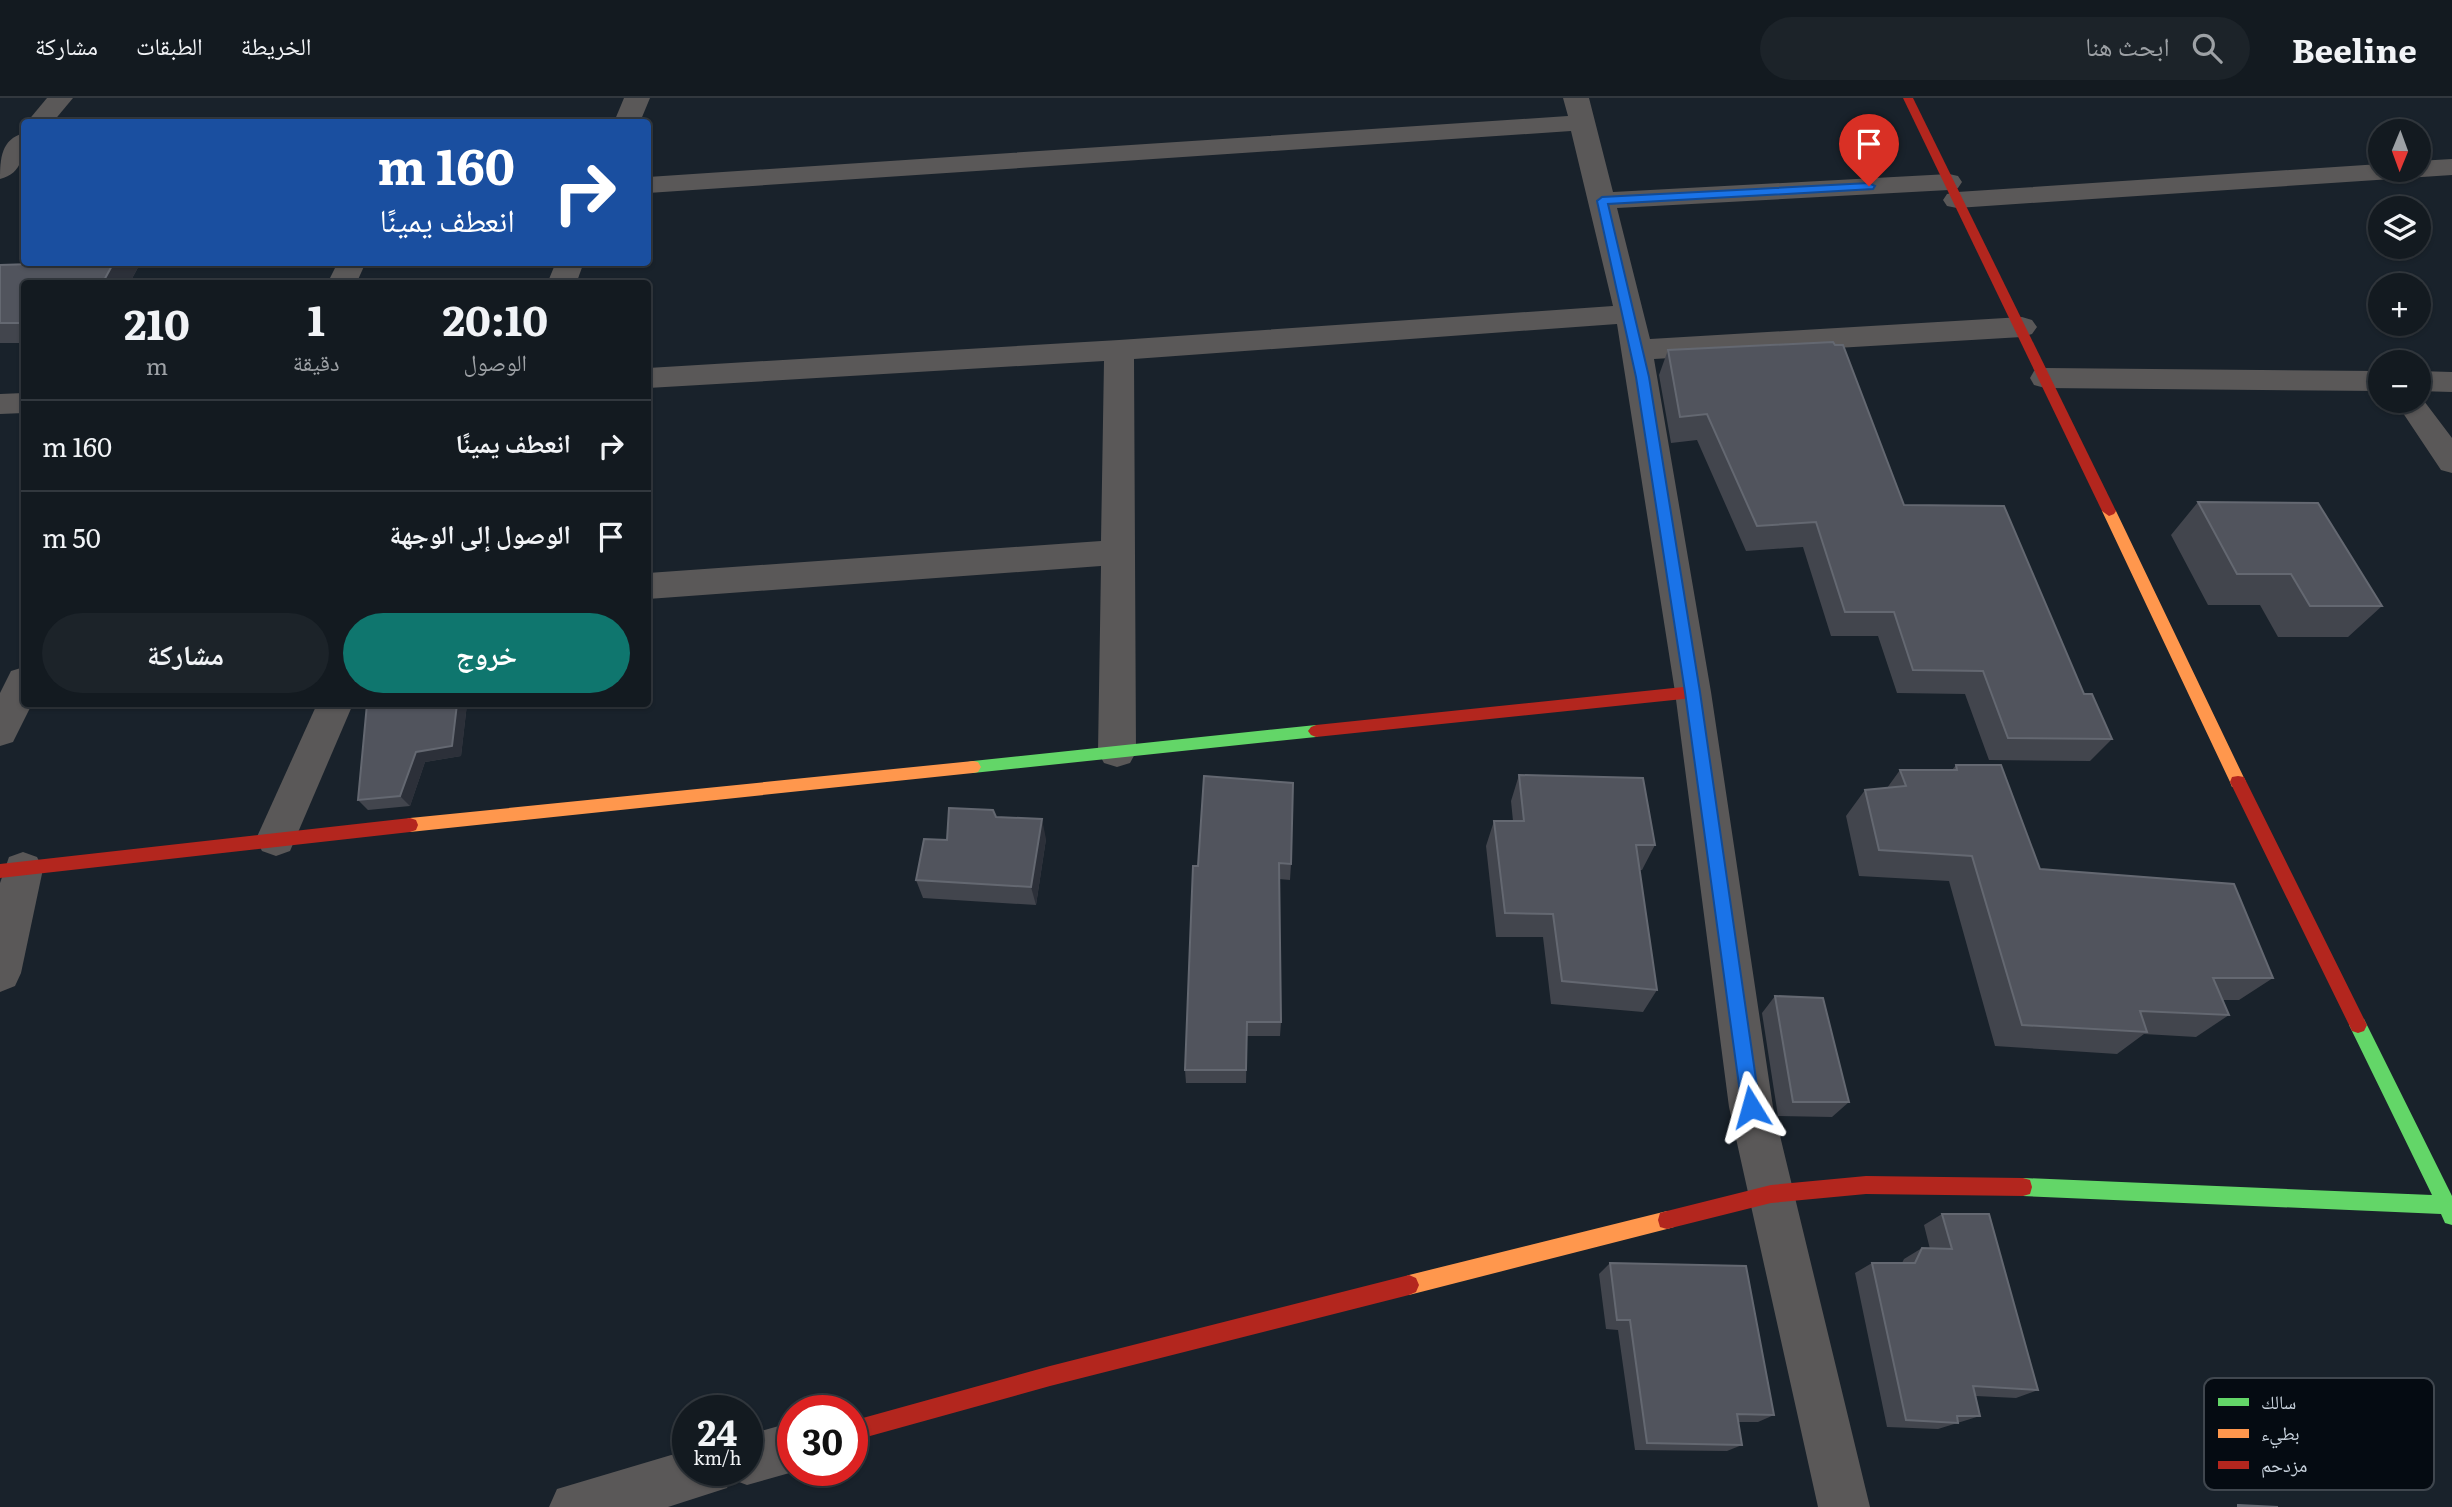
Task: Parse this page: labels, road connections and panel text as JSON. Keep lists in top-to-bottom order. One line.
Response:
{"legend":["سالك","بطيء","مزدحم"],"north":"bottom","page":{"header":"Beeline","search":"ابحث هنا","nav":["الخريطة","الطبقات","مشاركة"],"map_buttons":["+","−"],"turn":["160 m","انعطف يمينًا"],"eta":["20:10","الوصول","1","دقيقة","210","m"],"list":[{"name":"انعطف يمينًا","value":"160 m"},{"name":"الوصول إلى الوجهة","value":"50 m"}],"buttons":["خروج","مشاركة"],"speed":"24 km/h","limit":"30"}}
